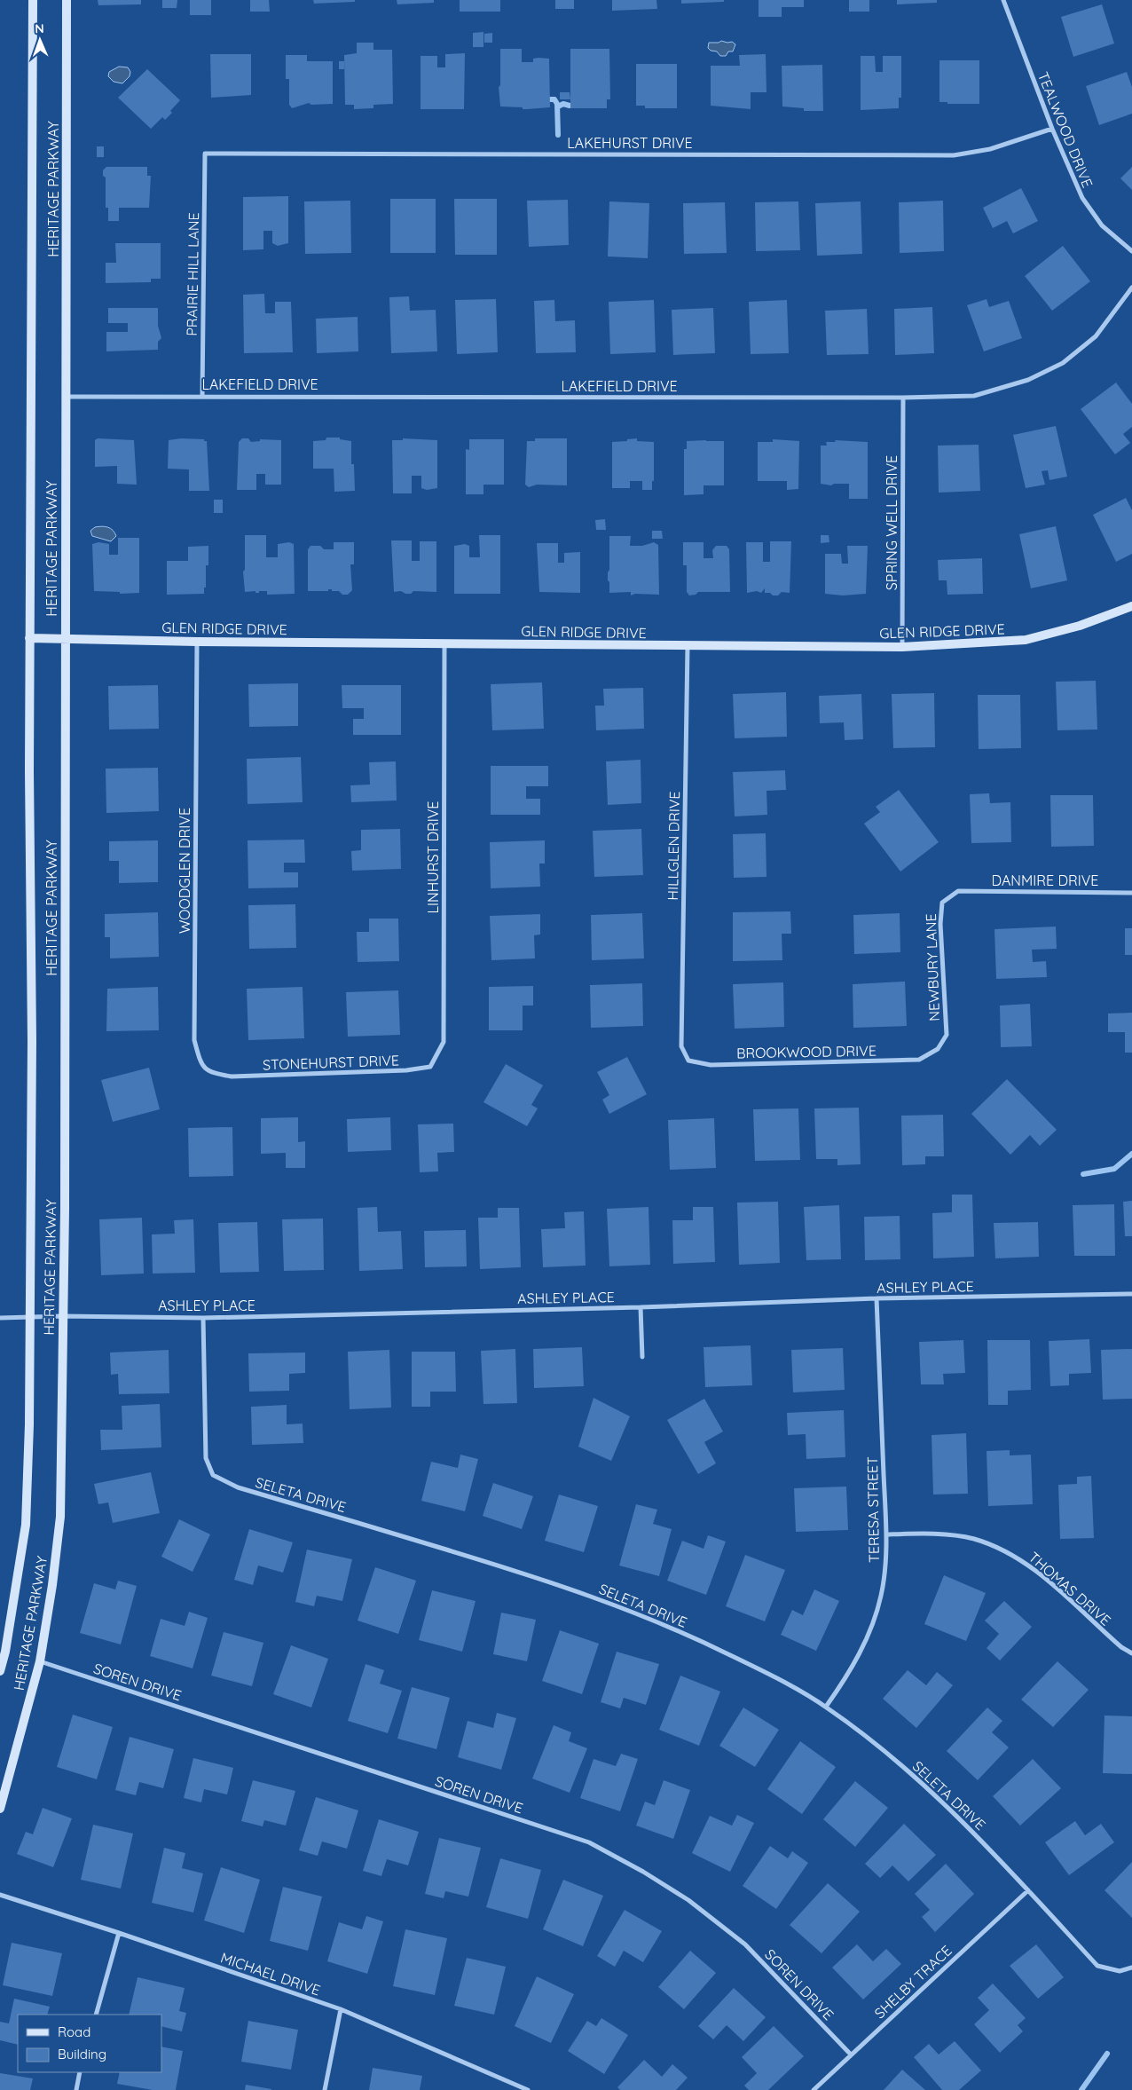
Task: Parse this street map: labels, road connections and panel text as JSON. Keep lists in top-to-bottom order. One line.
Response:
{"streets":{"main road":["HERITAGE PARKWAY","GLEN RIDGE DRIVE"],"street":["TEALWOOD DRIVE","LAKEHURST DRIVE","PRAIRIE HILL LANE","LAKEFIELD DRIVE","SPRING WELL DRIVE","HILLGLEN DRIVE","LINHURST DRIVE","WOODGLEN DRIVE","DANMIRE DRIVE","NEWBURY LANE","BROOKWOOD DRIVE","STONEHURST DRIVE","ASHLEY PLACE","SELETA DRIVE","TERESA STREET","THOMAS DRIVE","SOREN DRIVE","MICHAEL DRIVE","SHELBY TRACE"]},"crossings":[["TEALWOOD DRIVE","LAKEHURST DRIVE"],["LAKEHURST DRIVE","PRAIRIE HILL LANE"],["HERITAGE PARKWAY","LAKEFIELD DRIVE"],["HERITAGE PARKWAY","GLEN RIDGE DRIVE"],["HERITAGE PARKWAY","ASHLEY PLACE"],["HERITAGE PARKWAY","SOREN DRIVE"],["PRAIRIE HILL LANE","LAKEFIELD DRIVE"],["LAKEFIELD DRIVE","SPRING WELL DRIVE"],["SPRING WELL DRIVE","GLEN RIDGE DRIVE"],["GLEN RIDGE DRIVE","HILLGLEN DRIVE"],["GLEN RIDGE DRIVE","LINHURST DRIVE"],["GLEN RIDGE DRIVE","WOODGLEN DRIVE"],["HILLGLEN DRIVE","BROOKWOOD DRIVE"],["LINHURST DRIVE","STONEHURST DRIVE"],["WOODGLEN DRIVE","STONEHURST DRIVE"],["DANMIRE DRIVE","NEWBURY LANE"],["NEWBURY LANE","BROOKWOOD DRIVE"],["ASHLEY PLACE","SELETA DRIVE"],["ASHLEY PLACE","TERESA STREET"],["SELETA DRIVE","TERESA STREET"],["SELETA DRIVE","SHELBY TRACE"],["TERESA STREET","THOMAS DRIVE"],["SOREN DRIVE","SHELBY TRACE"]],"legend":["Road","Building"],"north":"top"}
